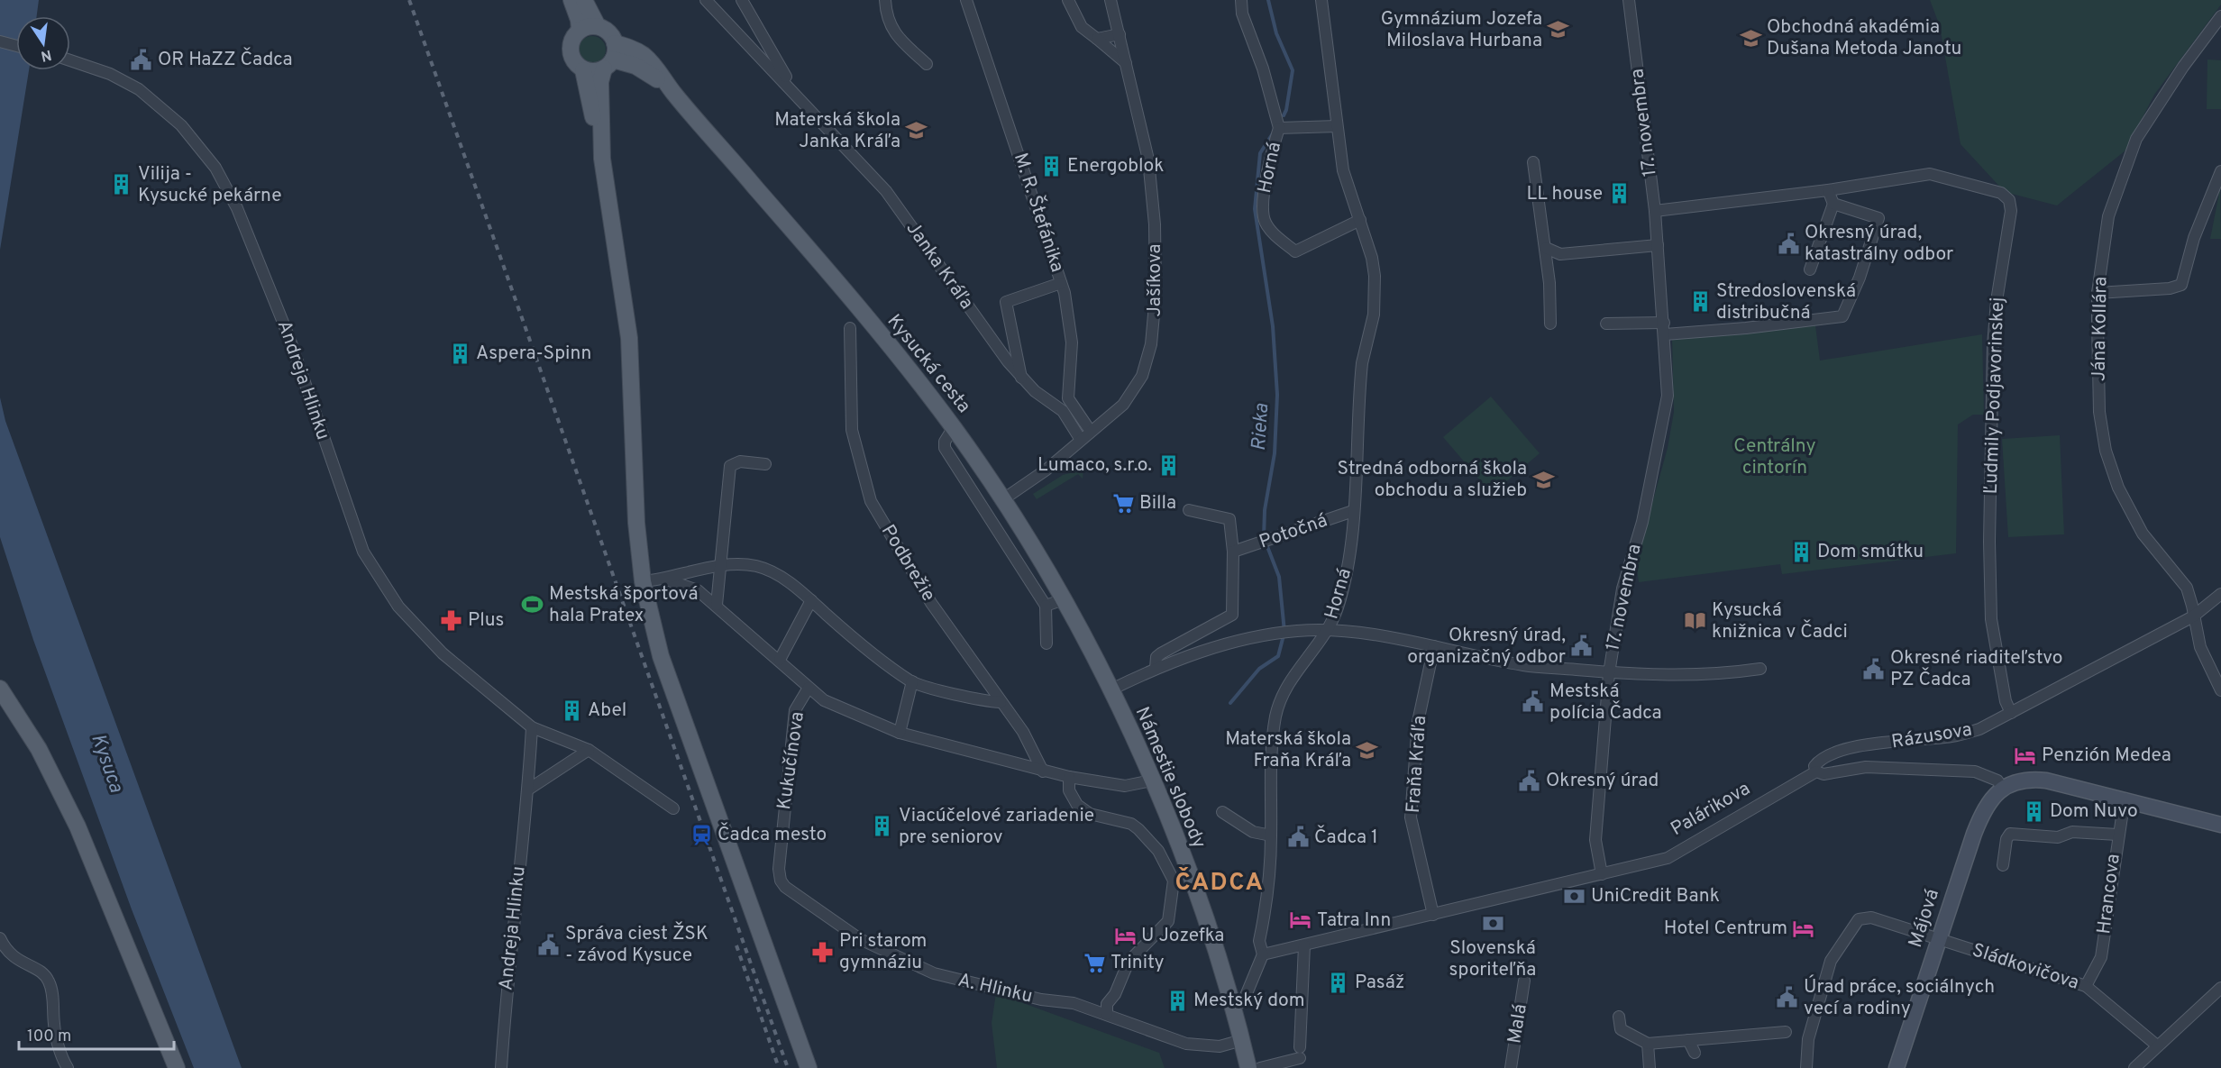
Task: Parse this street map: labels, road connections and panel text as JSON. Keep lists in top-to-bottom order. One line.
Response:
{"streets":{"main road":["Kysucká cesta","Námestie slobody","Májová"],"street":["17. novembra","Horná","M. R. Štefánika","Janka Kráľa","Jašíkova","Jána Kollára","Andreja Hlinku","Ľudmily Podjavorinskej","Potočná","Podbrežie","Rázusova","Kukučínova","Fraňa Kráľa","Palárikova","Hrancova","Sládkovičova","A. Hlinku","Malá"]},"crossings":[["17. novembra","Ľudmily Podjavorinskej"],["17. novembra","Palárikova"],["Horná","Potočná"],["Horná","Palárikova"],["Janka Kráľa","Jašíkova"],["Jašíkova","Kysucká cesta"],["Jána Kollára","Rázusova"],["Kysucká cesta","Námestie slobody"],["Ľudmily Podjavorinskej","Rázusova"],["Podbrežie","Kukučínova"],["Rázusova","Palárikova"],["Kukučínova","Námestie slobody"],["Kukučínova","A. Hlinku"],["Fraňa Kráľa","Palárikova"],["Námestie slobody","A. Hlinku"],["Palárikova","Májová"],["Hrancova","Sládkovičova"],["Májová","Sládkovičova"]],"districts":["ČADCA"],"water":["Rieka","Kysuca"],"parks":["Centrálny cintorín"],"places":{"school or university":["Gymnázium Jozefa Miloslava Hurbana","Obchodná akadémia Dušana Metoda Janotu","Materská škola Janka Kráľa","Stredná odborná škola obchodu a služieb","Materská škola Fraňa Kráľa"],"public building":["OR HaZZ Čadca","Okresný úrad, katastrálny odbor","Okresný úrad, organizačný odbor","Okresné riaditeľstvo PZ Čadca","Mestská polícia Čadca","Okresný úrad","Čadca 1","Správa ciest ŽSK - závod Kysuce","Úrad práce, sociálnych vecí a rodiny"],"building":["Energoblok","Vilija - Kysucké pekárne","LL house","Stredoslovenská distribučná","Aspera-Spinn","Lumaco, s.r.o.","Dom smútku","Abel","Dom Nuvo","Viacúčelové zariadenie pre seniorov","Pasáž","Mestský dom"],"supermarket":["Billa","Trinity"],"sports":["Mestská športová hala Pratex"],"pharmacy":["Plus","Pri starom gymnáziu"],"library":["Kysucká knižnica v Čadci"],"hotel":["Penzión Medea","Tatra Inn","Hotel Centrum","U Jozefka"],"station":["Čadca mesto"],"bank":["UniCredit Bank","Slovenská sporiteľňa"]},"scale_bar":"100 m","north":"bottom"}
